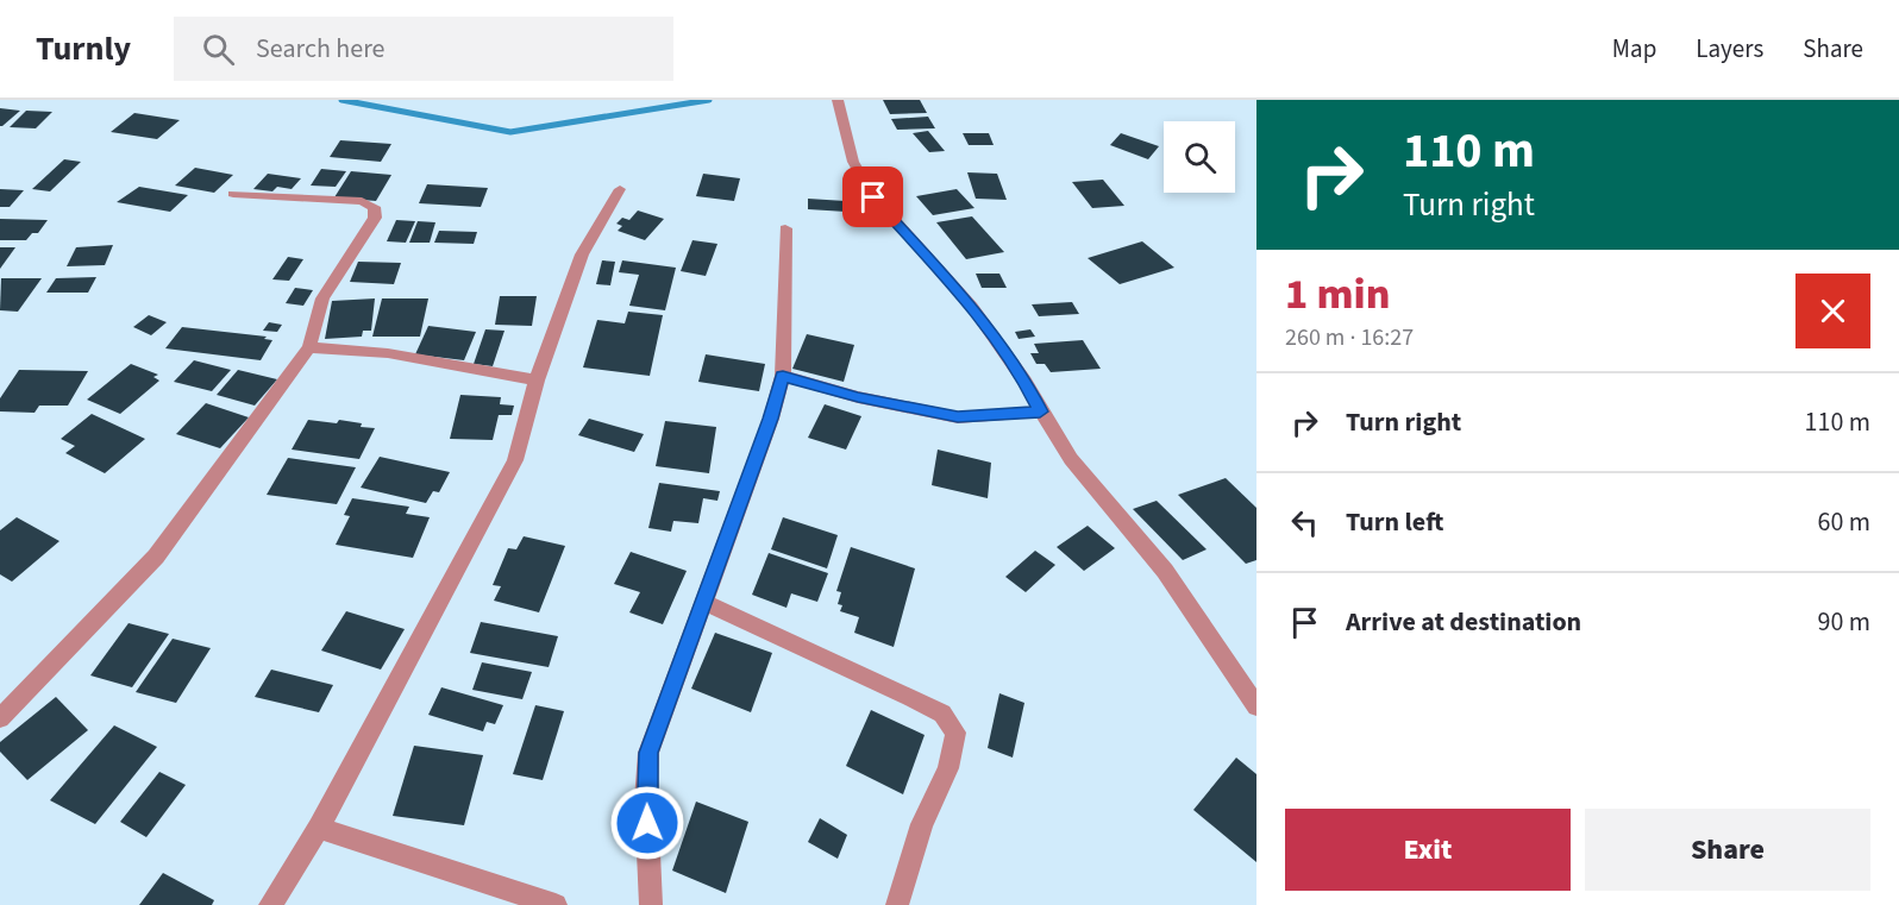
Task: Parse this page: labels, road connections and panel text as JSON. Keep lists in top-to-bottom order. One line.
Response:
{"page":{"header":"Turnly","search":"Search here","nav":["Map","Layers","Share"],"turn":["110 m","Turn right"],"heading":["1 min","260 m · 16:27"],"list":[{"name":"Turn right","value":"110 m"},{"name":"Turn left","value":"60 m"},{"name":"Arrive at destination","value":"90 m"}],"buttons":["Exit","Share"]}}
